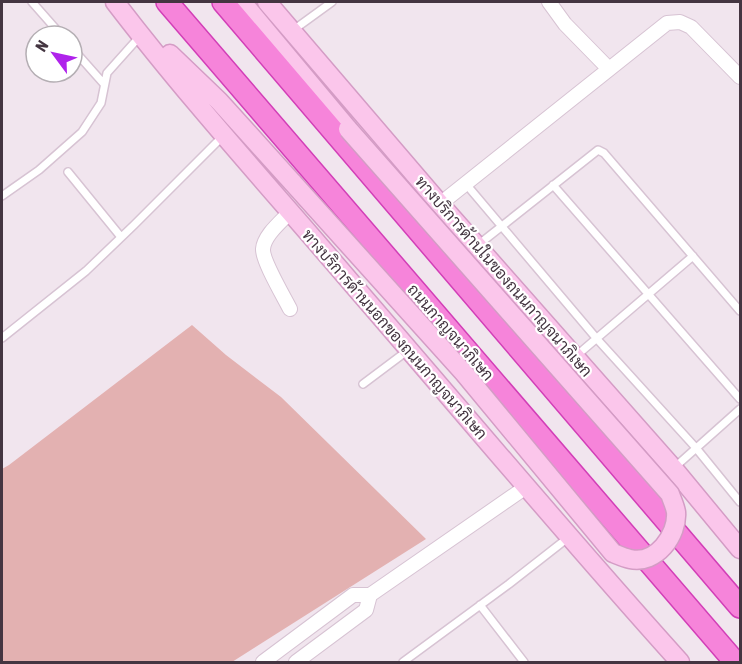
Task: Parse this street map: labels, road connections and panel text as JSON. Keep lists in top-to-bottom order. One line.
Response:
{"streets":{"highway":["ถนนกาญจนาภิเษก"],"main road":["ทางบริการด้านในของถนนกาญจนาภิเษก","ทางบริการด้านนอกของถนนกาญจนาภิเษก"]},"north":"top left"}
